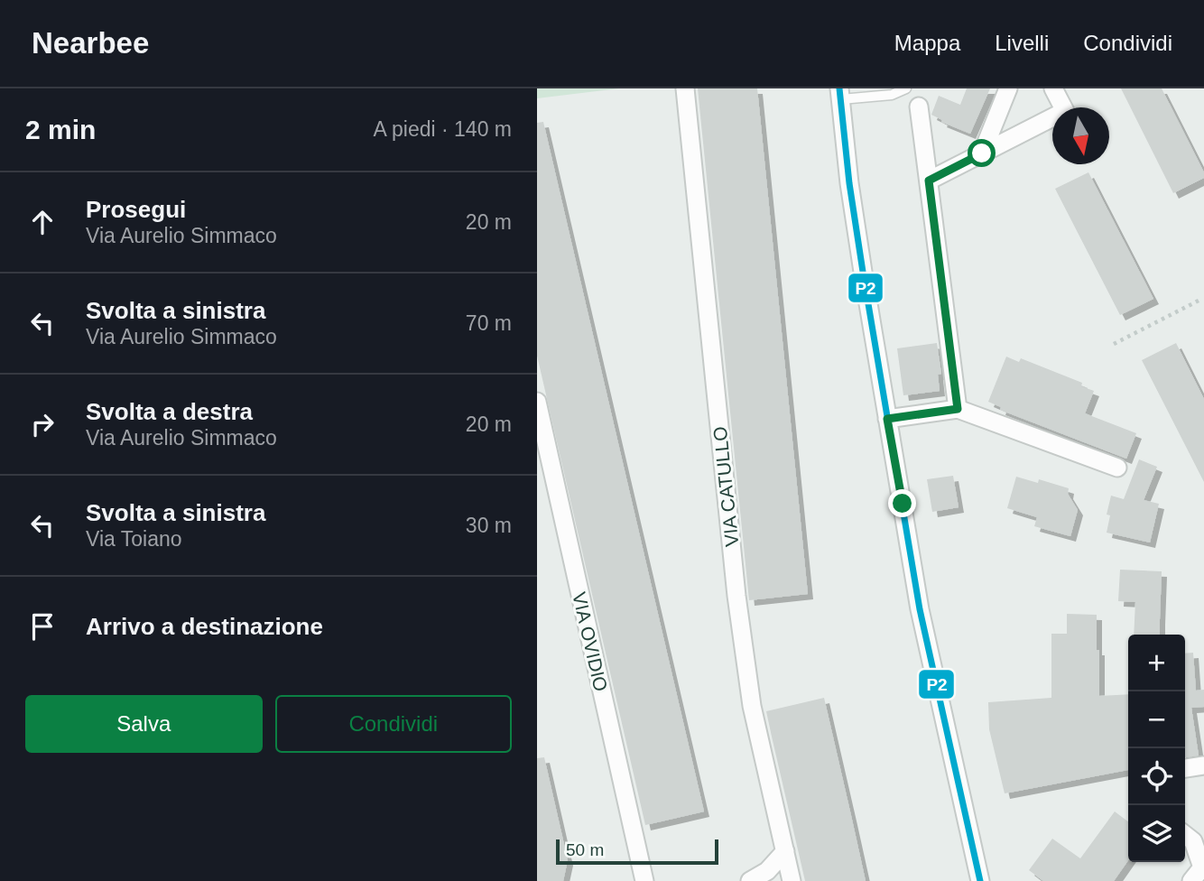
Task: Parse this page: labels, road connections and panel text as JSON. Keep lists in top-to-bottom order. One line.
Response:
{"streets":{"street":["VIA CATULLO","VIA OVIDIO"]},"lines":["transit line P2"],"scale_bar":"50 m","north":"bottom","page":{"header":"Nearbee","nav":["Mappa","Livelli","Condividi"],"heading":["2 min","A piedi · 140 m"],"list":[["Prosegui","Via Aurelio Simmaco","20 m"],["Svolta a sinistra","Via Aurelio Simmaco","70 m"],["Svolta a destra","Via Aurelio Simmaco","20 m"],["Svolta a sinistra","Via Toiano","30 m"],"Arrivo a destinazione"],"map_buttons":["+","−"],"buttons":["Salva","Condividi"],"scale":"50 m"}}
